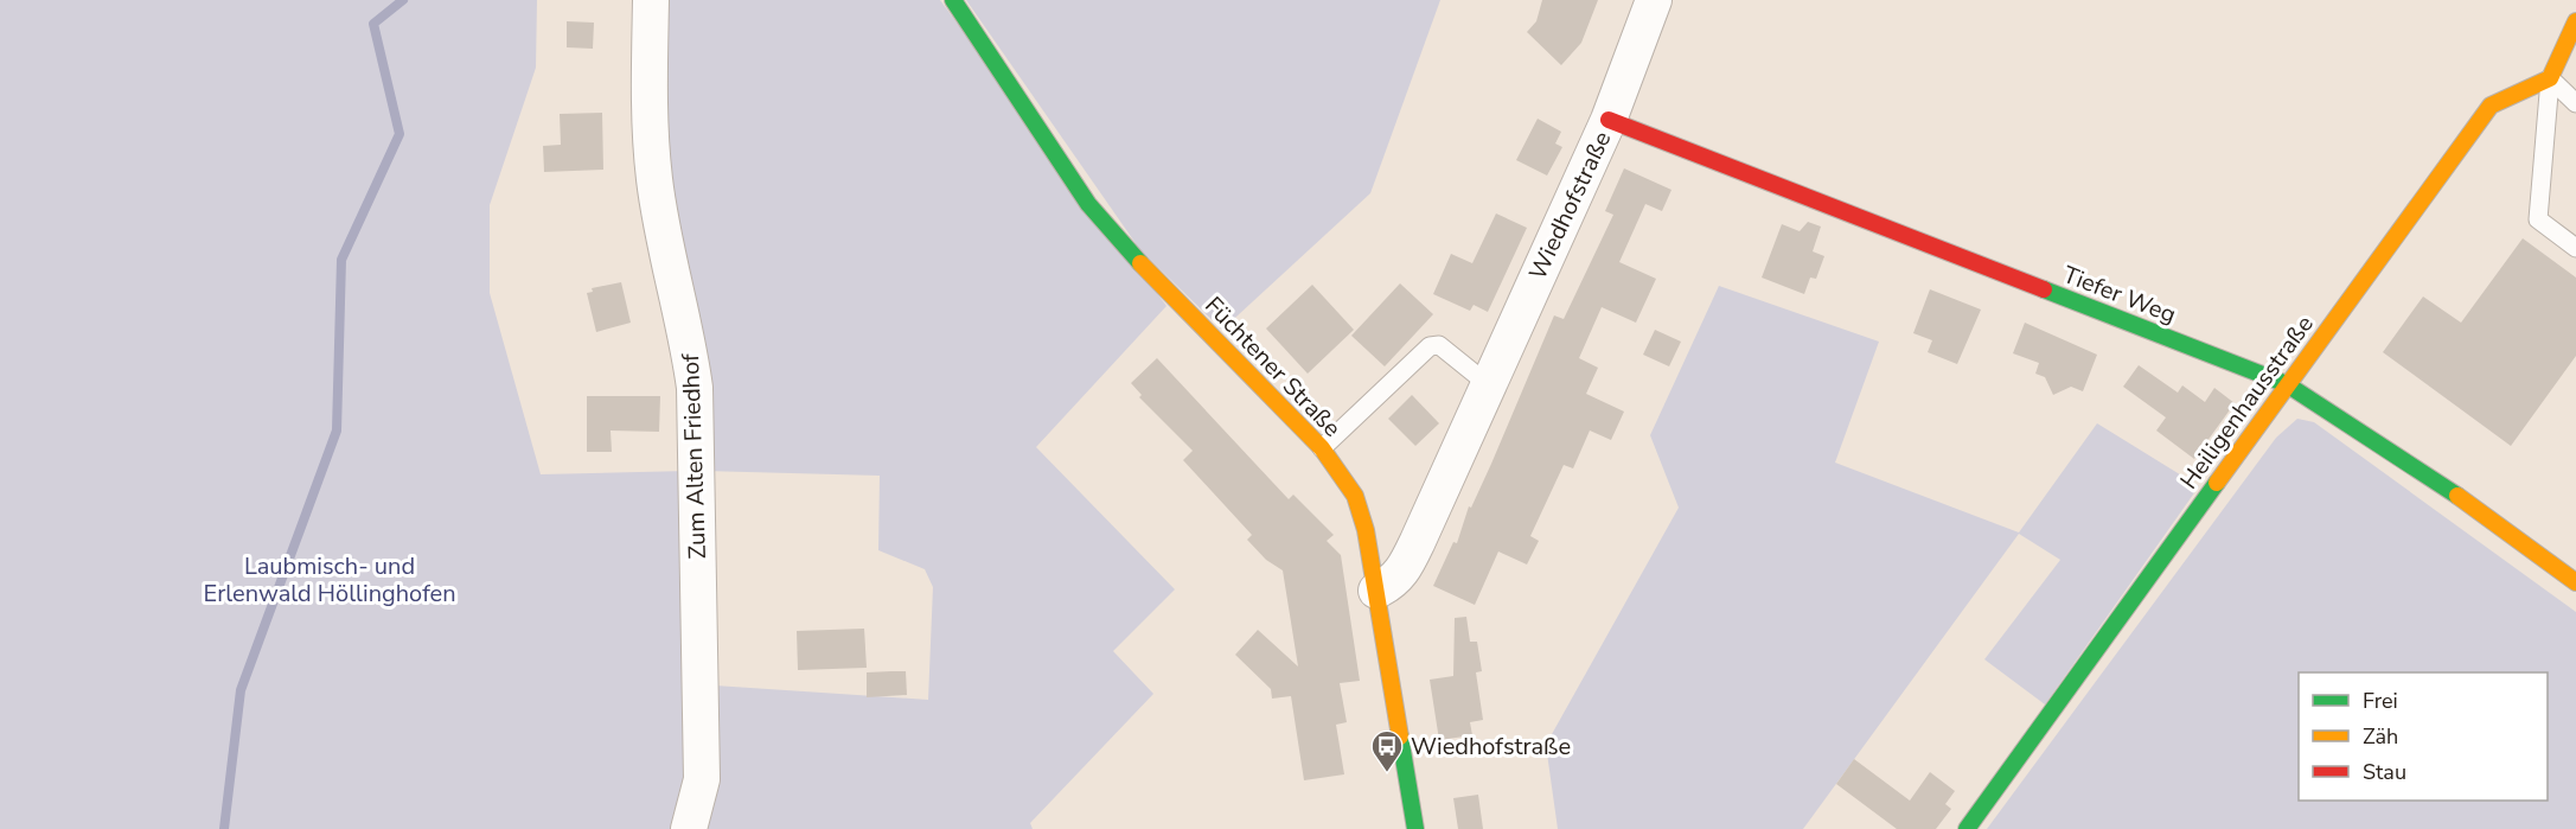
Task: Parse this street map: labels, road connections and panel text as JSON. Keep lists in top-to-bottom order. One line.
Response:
{"streets":{"street":["Wiedhofstraße","Tiefer Weg","Füchtener Straße","Heiligenhausstraße","Zum Alten Friedhof"]},"crossings":[["Wiedhofstraße","Tiefer Weg"],["Wiedhofstraße","Füchtener Straße"],["Tiefer Weg","Heiligenhausstraße"]],"parks":["Laubmisch- und Erlenwald Höllinghofen"],"places":{"bus stop":["Wiedhofstraße"]},"legend":["Frei","Zäh","Stau"]}
